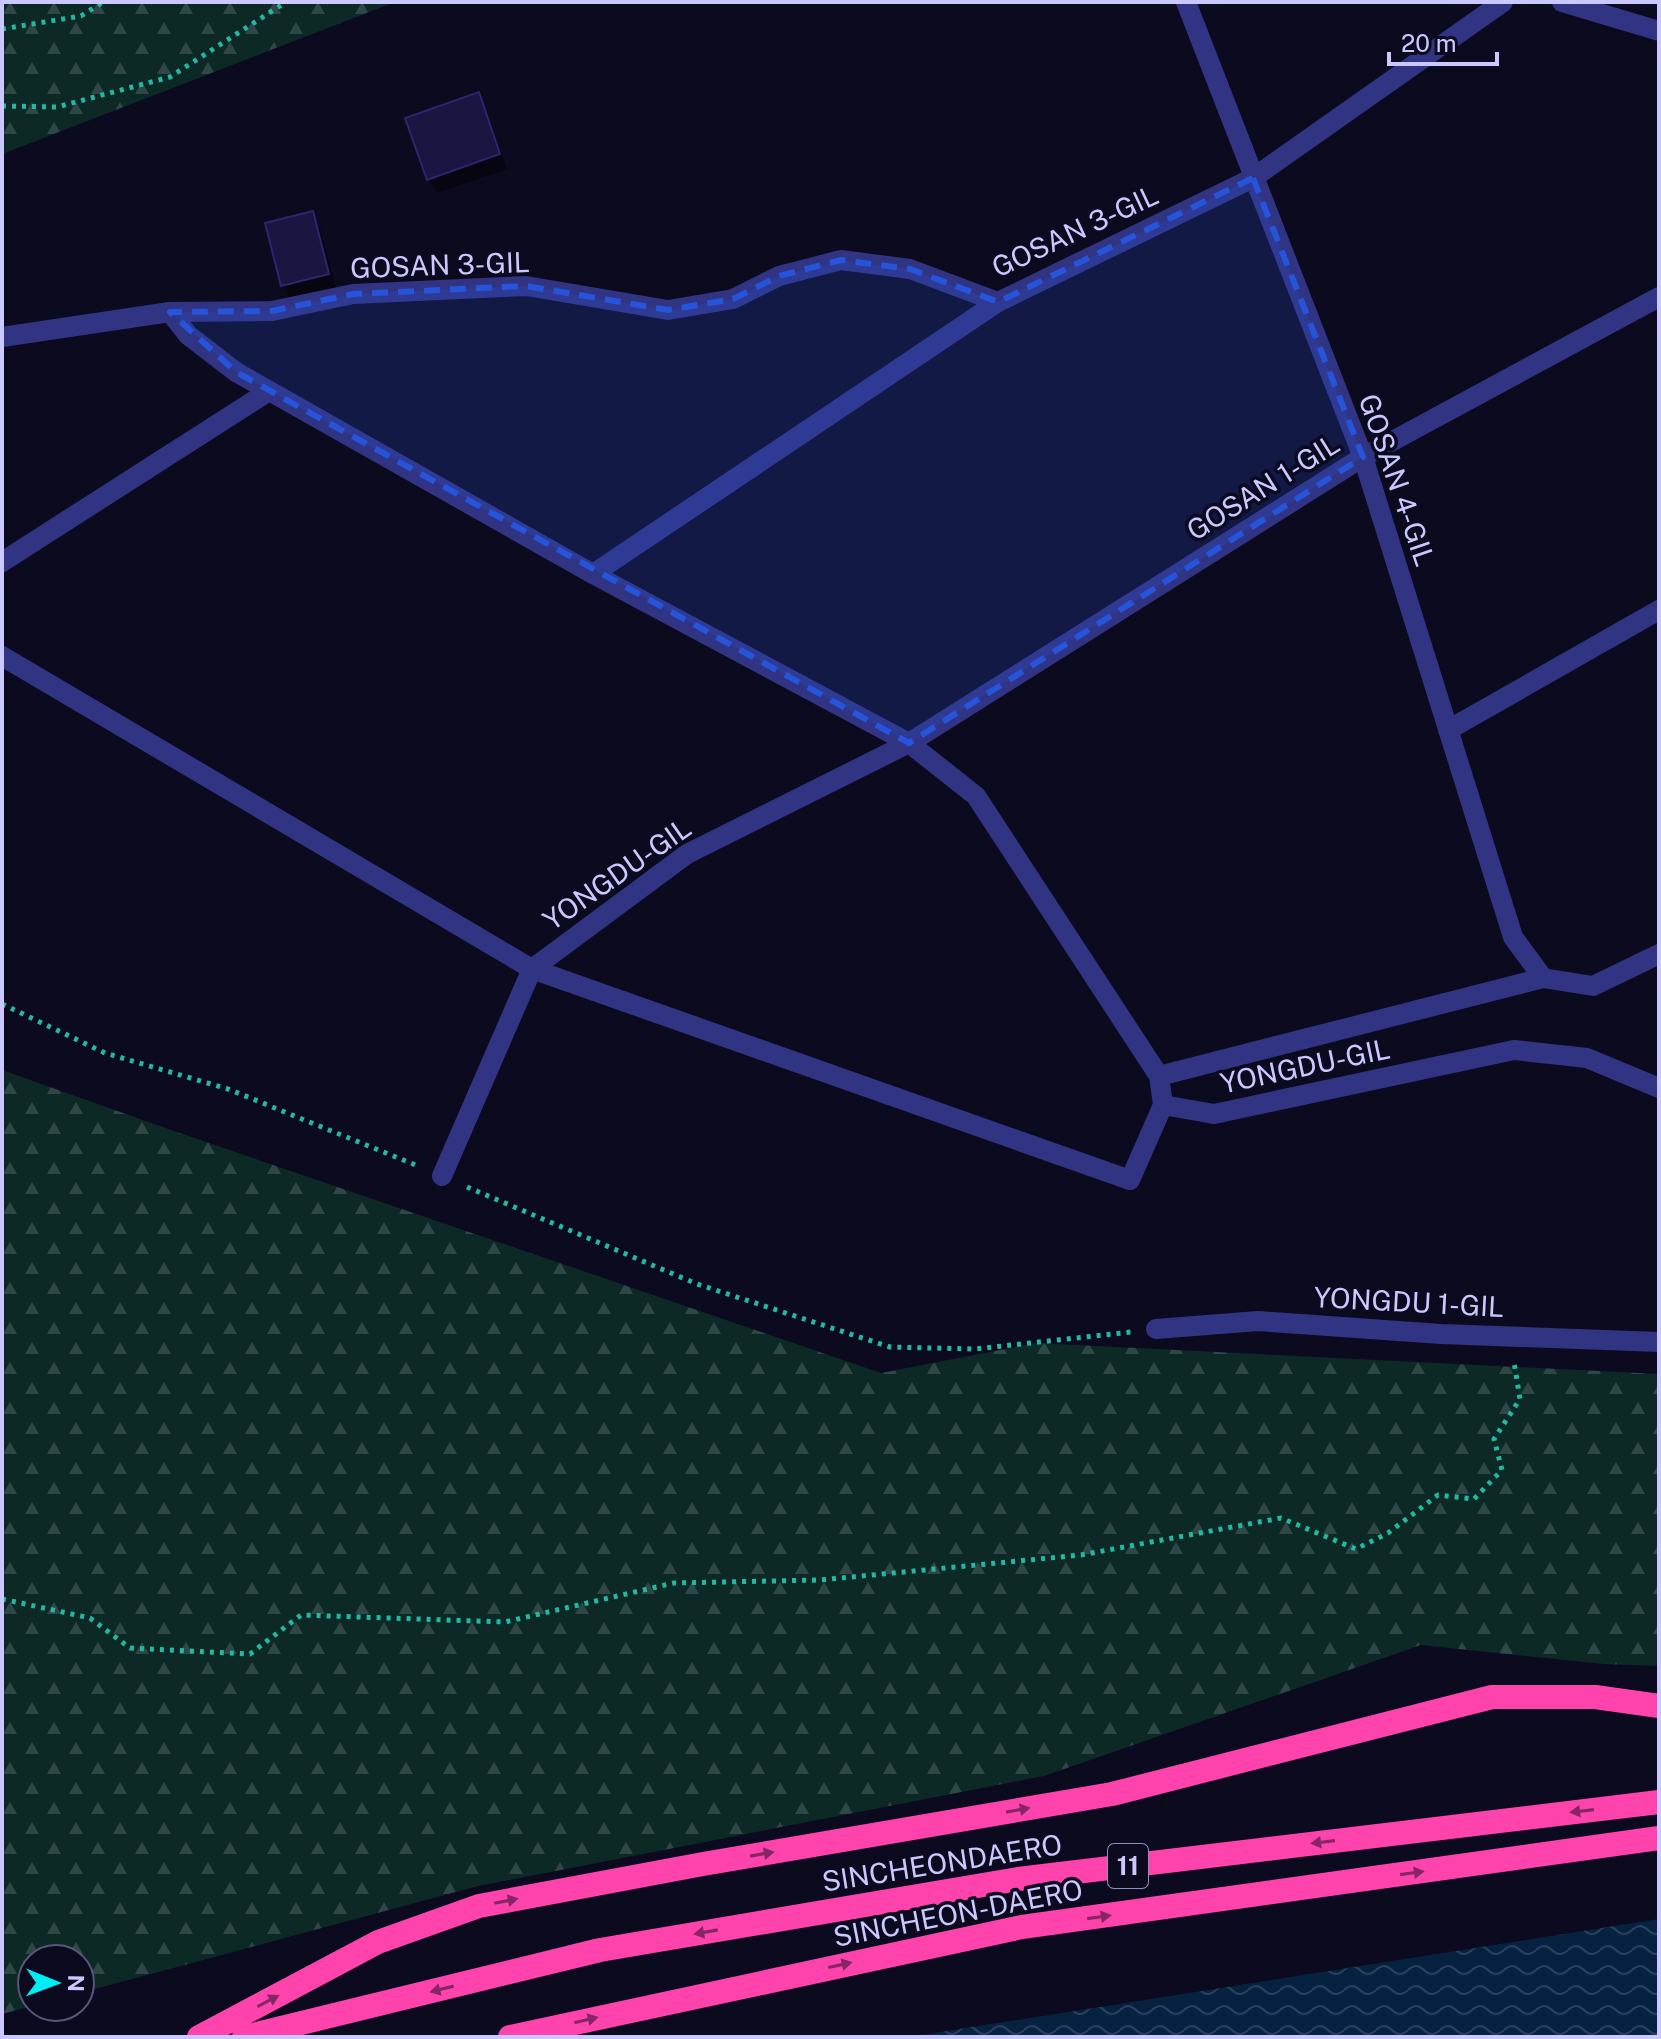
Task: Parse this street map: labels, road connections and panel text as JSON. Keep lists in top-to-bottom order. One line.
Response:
{"streets":{"highway":["SINCHEONDAERO","11","SINCHEON-DAERO"],"street":["GOSAN 3-GIL","GOSAN 4-GIL","GOSAN 1-GIL","YONGDU-GIL","YONGDU 1-GIL"]},"crossings":[["GOSAN 3-GIL","GOSAN 4-GIL"],["GOSAN 4-GIL","GOSAN 1-GIL"],["GOSAN 1-GIL","YONGDU-GIL"]],"scale_bar":"20 m","north":"right"}
